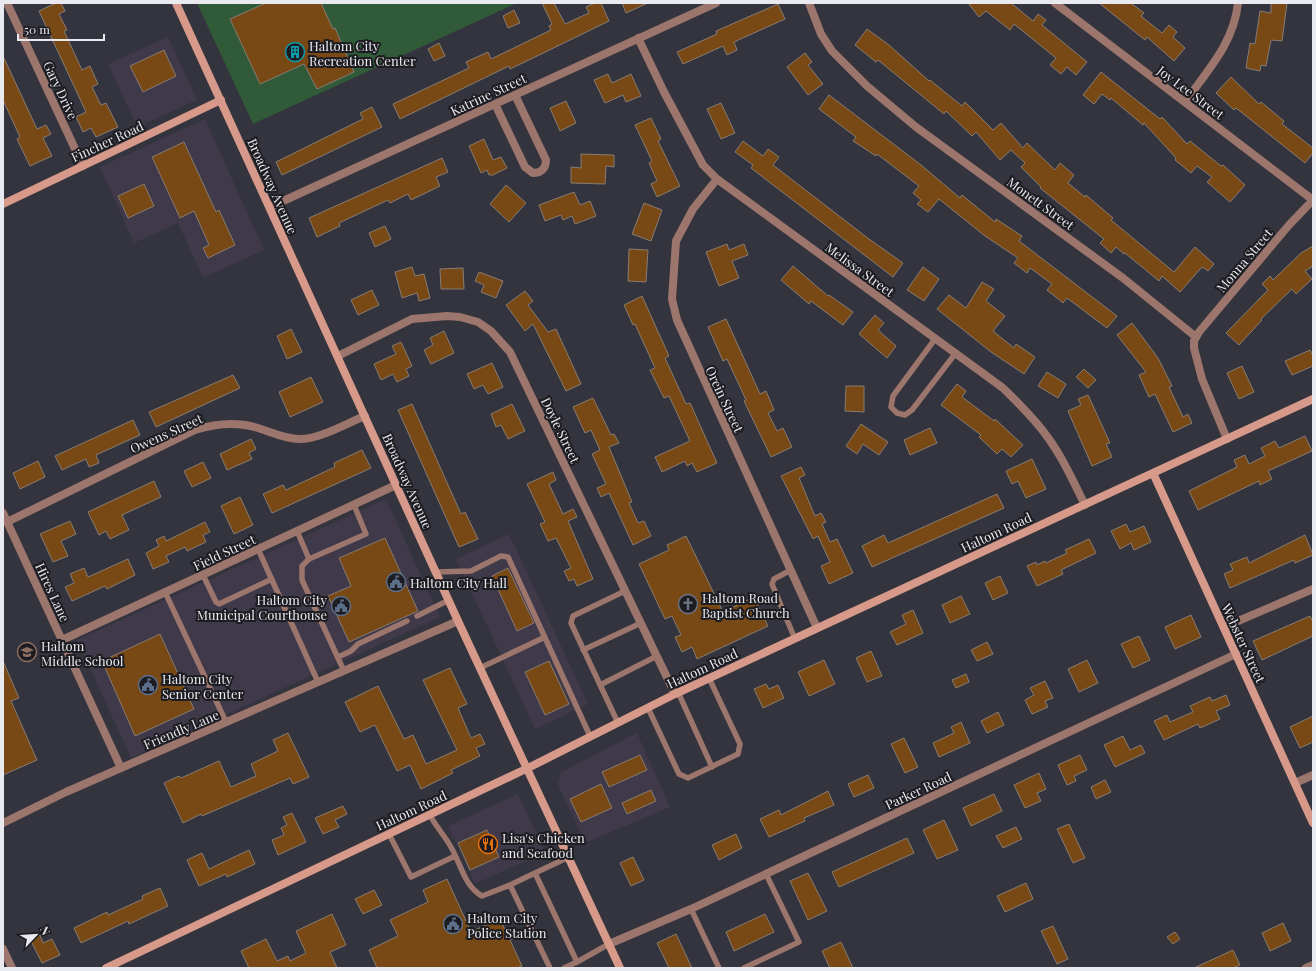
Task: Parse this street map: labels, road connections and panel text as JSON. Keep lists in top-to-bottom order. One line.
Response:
{"streets":{"main road":["Fincher Road","Broadway Avenue","Haltom Road","Webster Street"],"street":["Gary Drive","Joy Lee Street","Katrine Street","Monett Street","Monna Street","Melissa Street","Orein Street","Doyle Street","Owens Street","Field Street","Hires Lane","Friendly Lane","Parker Road"]},"crossings":[["Gary Drive","Fincher Road"],["Joy Lee Street","Monna Street"],["Katrine Street","Broadway Avenue"],["Katrine Street","Melissa Street"],["Fincher Road","Broadway Avenue"],["Broadway Avenue","Doyle Street"],["Broadway Avenue","Owens Street"],["Broadway Avenue","Haltom Road"],["Broadway Avenue","Field Street"],["Broadway Avenue","Friendly Lane"],["Broadway Avenue","Parker Road"],["Monett Street","Monna Street"],["Melissa Street","Orein Street"],["Melissa Street","Haltom Road"],["Orein Street","Haltom Road"],["Doyle Street","Haltom Road"],["Owens Street","Hires Lane"],["Haltom Road","Webster Street"],["Field Street","Hires Lane"],["Hires Lane","Friendly Lane"],["Webster Street","Parker Road"]],"places":{"building":["Haltom City Recreation Center"],"public building":["Haltom City Hall","Haltom City Municipal Courthouse","Haltom City Senior Center","Haltom City Police Station"],"church":["Haltom Road Baptist Church"],"school or university":["Haltom Middle School"],"restaurant":["Lisa's Chicken and Seafood"]},"scale_bar":"50 m","north":"top right"}
